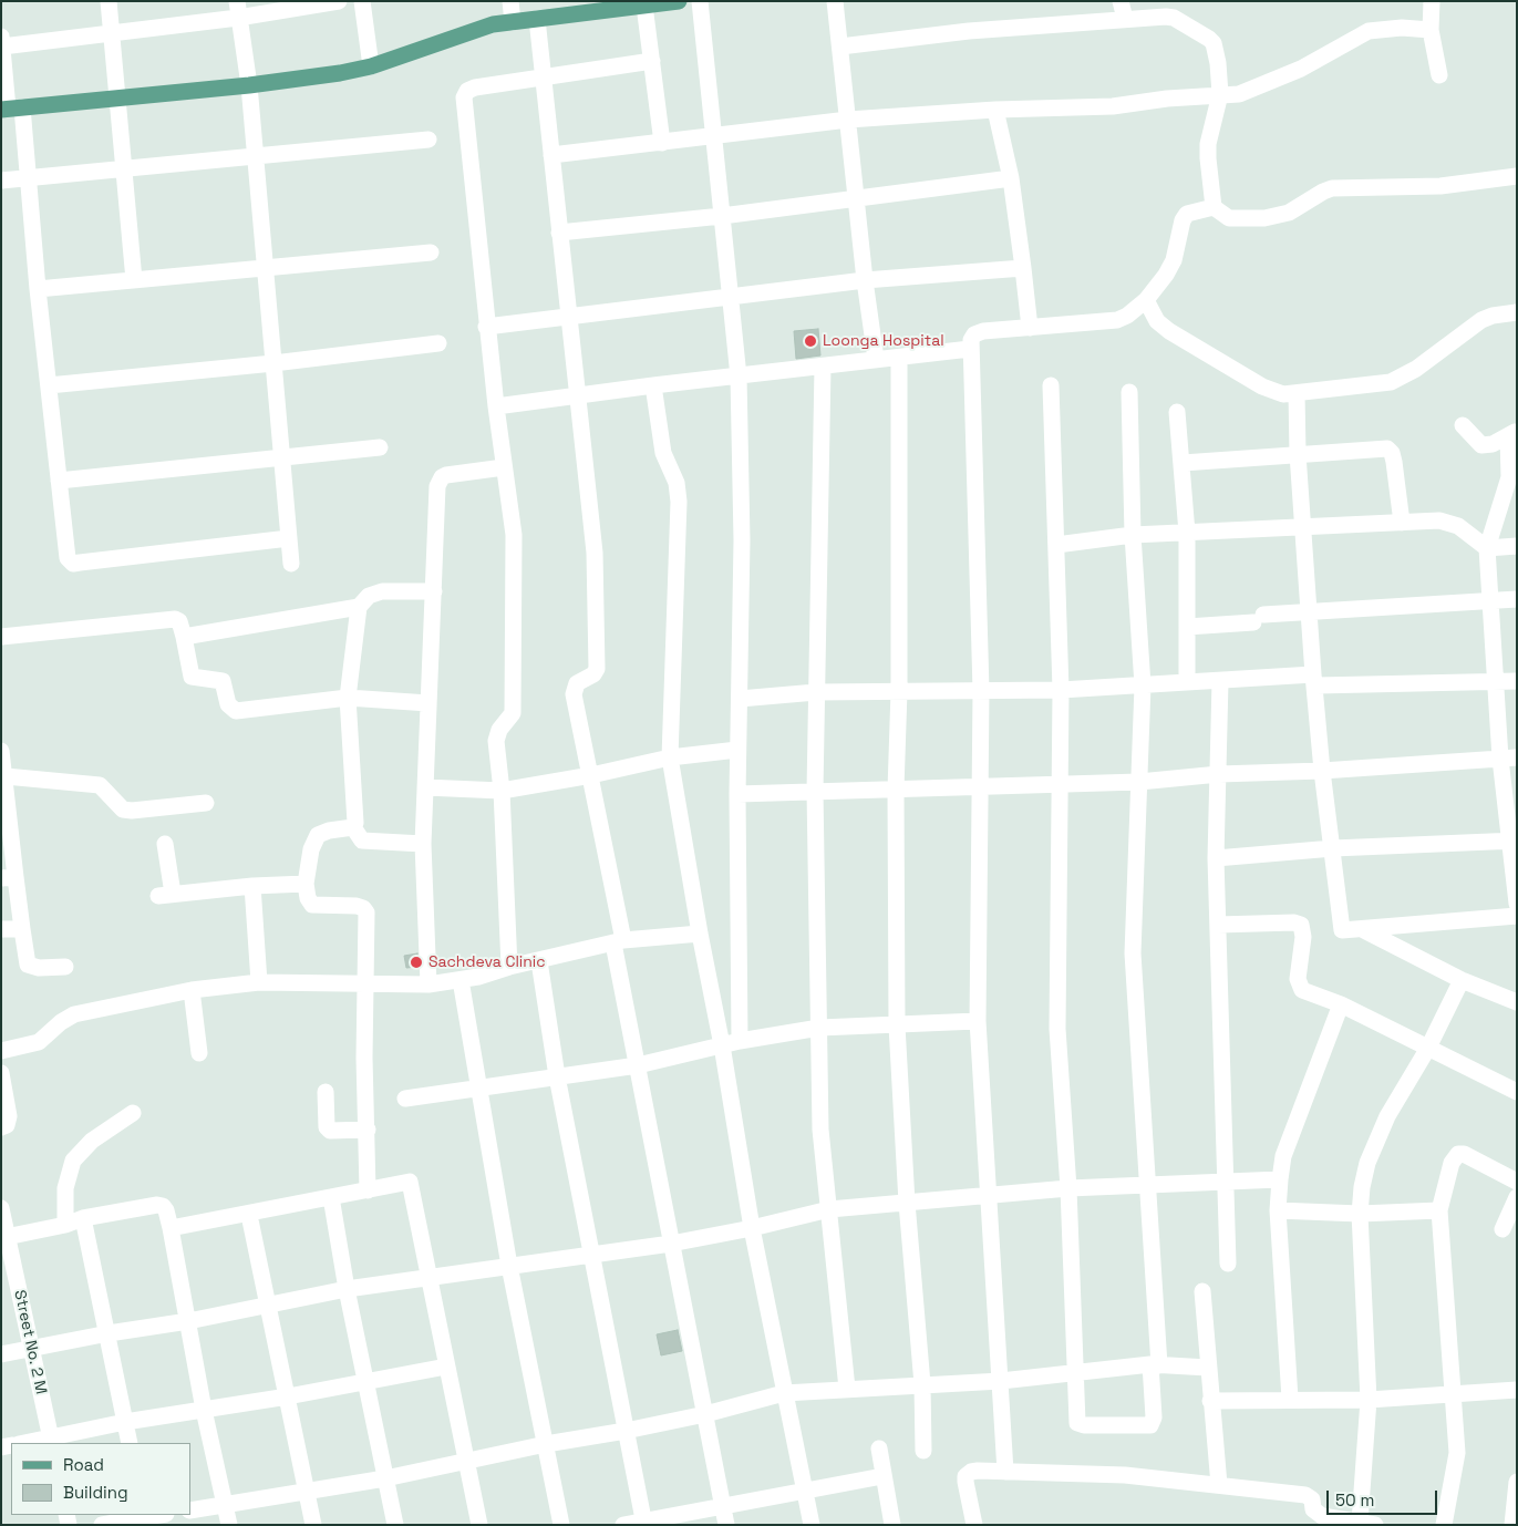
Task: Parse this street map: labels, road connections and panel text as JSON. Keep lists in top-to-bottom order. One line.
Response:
{"streets":{"street":["Street No. 2 M"]},"places":["Loonga Hospital","Sachdeva Clinic"],"legend":["Road","Building"],"scale_bar":"50 m"}
